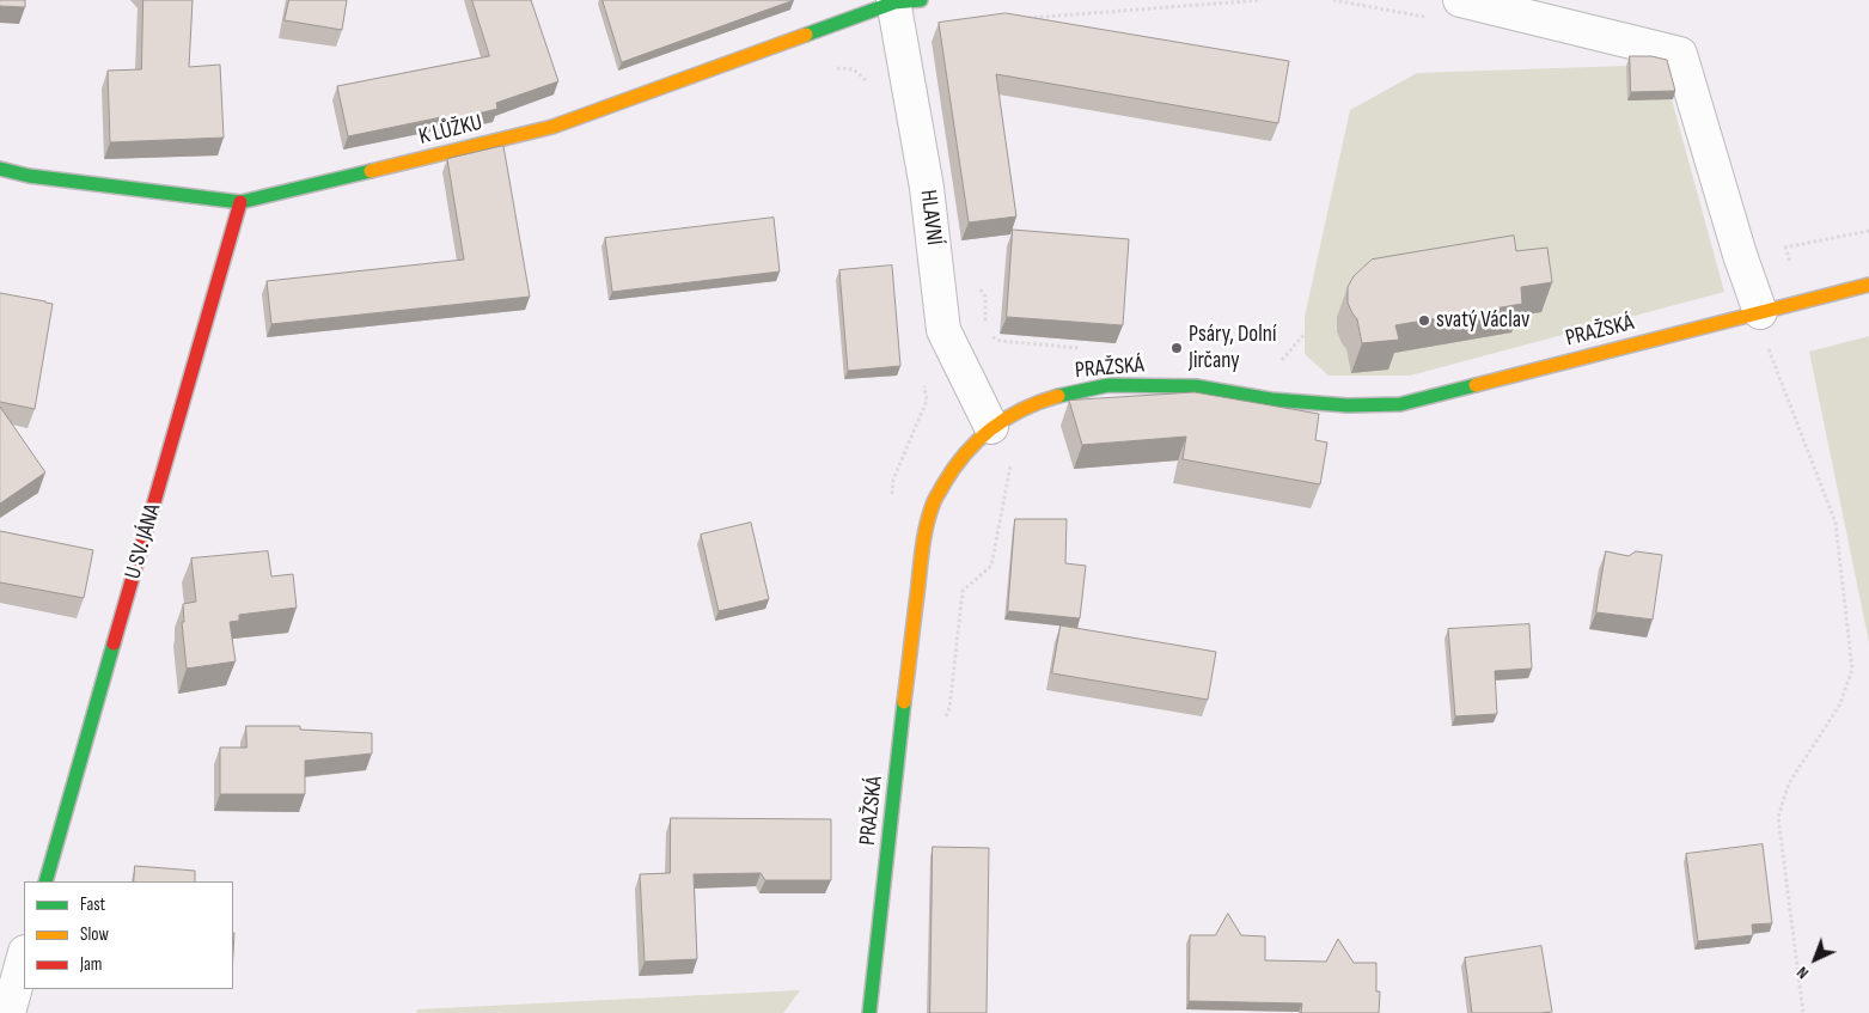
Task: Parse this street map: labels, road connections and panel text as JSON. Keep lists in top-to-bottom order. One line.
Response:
{"streets":{"street":["K LŮŽKU","HLAVNÍ","PRAŽSKÁ","U SV. JÁNA"]},"crossings":[["K LŮŽKU","HLAVNÍ"],["K LŮŽKU","U SV. JÁNA"],["HLAVNÍ","PRAŽSKÁ"]],"places":["svatý Václav","Psáry, Dolní Jirčany"],"legend":["Fast","Slow","Jam"],"north":"bottom left"}
